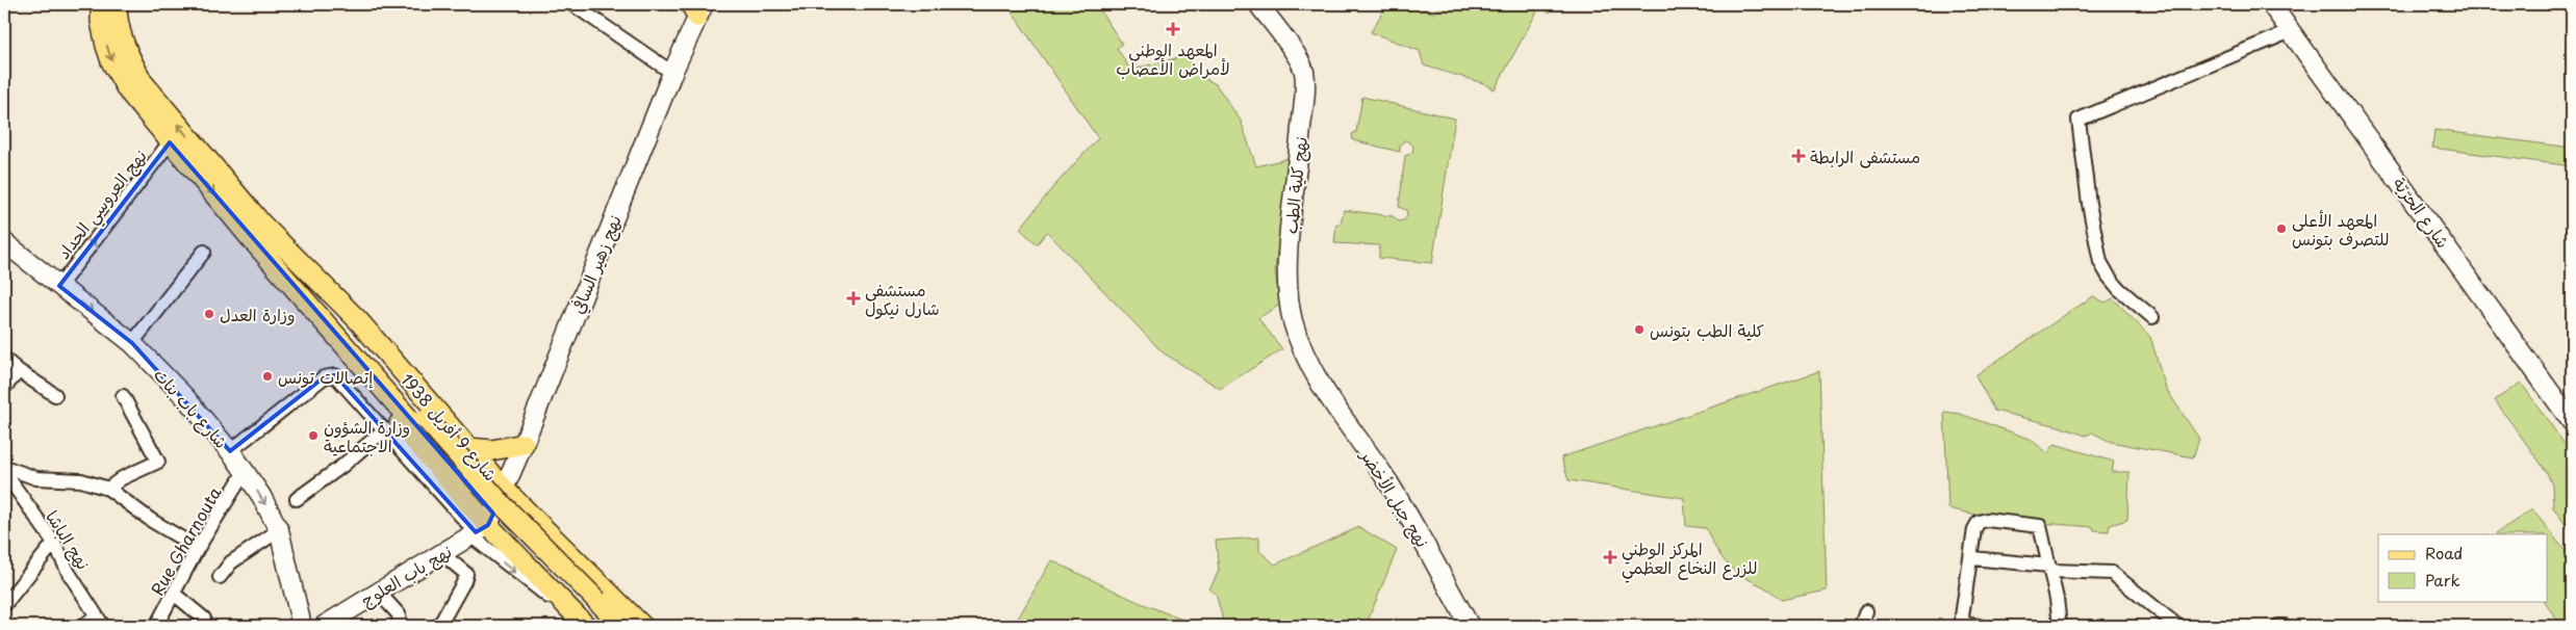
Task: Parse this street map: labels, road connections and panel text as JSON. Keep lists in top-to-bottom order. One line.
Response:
{"streets":{"main road":["شارع 9 أفريل 1938"],"street":["نهج كلية الطب","نهج العروسي الحداد","شارع الحرّيّة","نهج زهير السافي","شارع باب بنات","نهج جبل الأخضر","نهج الباشا","Rue Gharnouta","نهج باب العلوج"]},"crossings":[["نهج كلية الطب","نهج جبل الأخضر"],["نهج العروسي الحداد","شارع باب بنات"],["نهج العروسي الحداد","شارع 9 أفريل 1938"],["نهج زهير السافي","شارع 9 أفريل 1938"],["نهج زهير السافي","نهج باب العلوج"],["شارع باب بنات","Rue Gharnouta"],["شارع 9 أفريل 1938","نهج باب العلوج"]],"places":{"health":["المعهد الوطني لأمراض الأعصاب","مستشفى الرابطة","مستشفى شارل نيكول","المركز الوطني للزرع النخاع العظمي"],"other":["المعهد الأعلى للتصرف بتونس","وزارة العدل","كلية الطب بتونس","إتصالات تونس","وزارة الشؤون الاجتماعية"]},"legend":["Road","Park"]}
